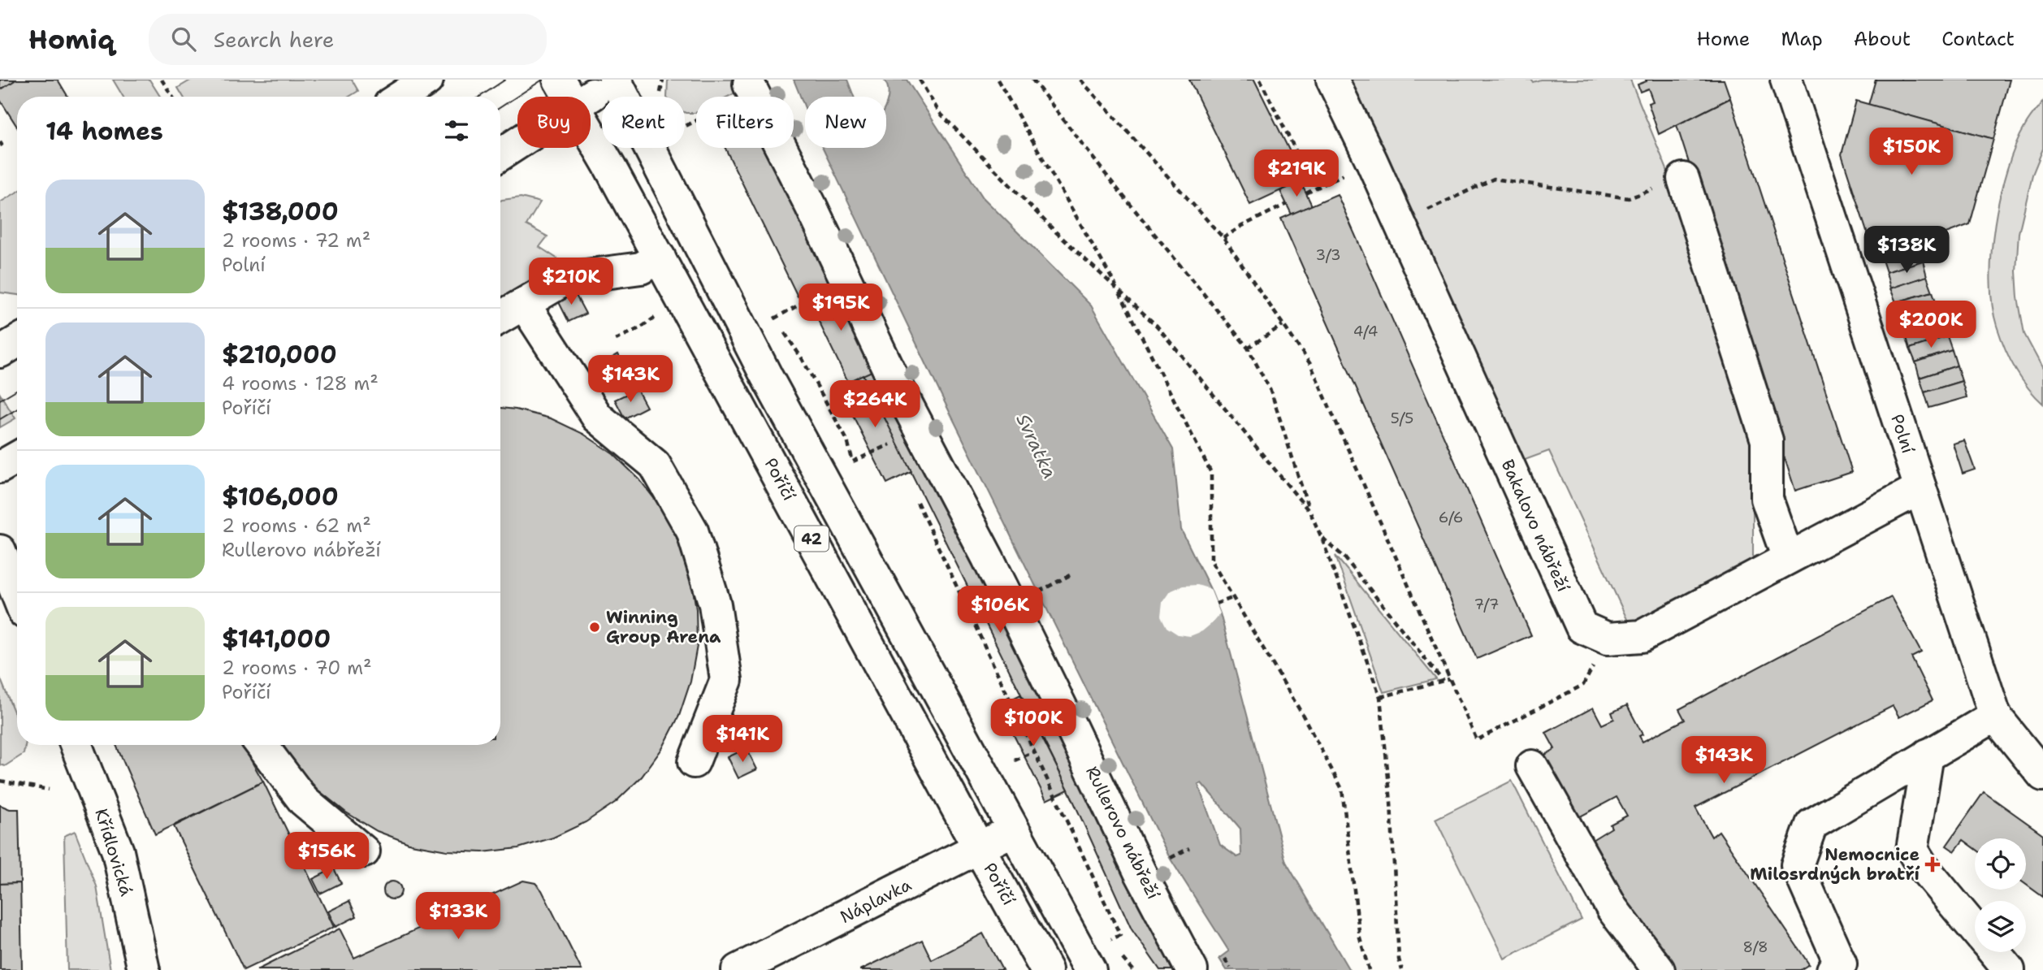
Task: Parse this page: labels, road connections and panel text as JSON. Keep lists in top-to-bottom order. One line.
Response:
{"streets":{"street":["Polní","Poříčí","Bakalovo nábřeží","42","Rullerovo nábřeží","Křídlovická","Náplavka"]},"crossings":[["Polní","Bakalovo nábřeží"],["Poříčí","Náplavka"]],"water":["Svratka"],"places":{"other":["Winning Group Arena"],"health":["Nemocnice Milosrdných bratří"]},"house_numbers":["3/3","4/4","5/5","6/6","7/7","8/8"],"page":{"header":"Homiq","search":"Search here","nav":["Home","Map","About","Contact"],"chip":["Buy","Rent","Filters","New"],"heading":"14 homes","price":["$150K","$219K","$138K","$210K","$195K","$200K","$143K","$264K","$106K","$100K","$141K","$143K","$156K","$133K"],"list":[{"name":"$138,000","note":"2 rooms · 72 m² · Polní"},{"name":"$210,000","note":"4 rooms · 128 m² · Poříčí"},{"name":"$106,000","note":"2 rooms · 62 m² · Rullerovo nábřeží"},{"name":"$141,000","note":"2 rooms · 70 m² · Poříčí"}]}}
